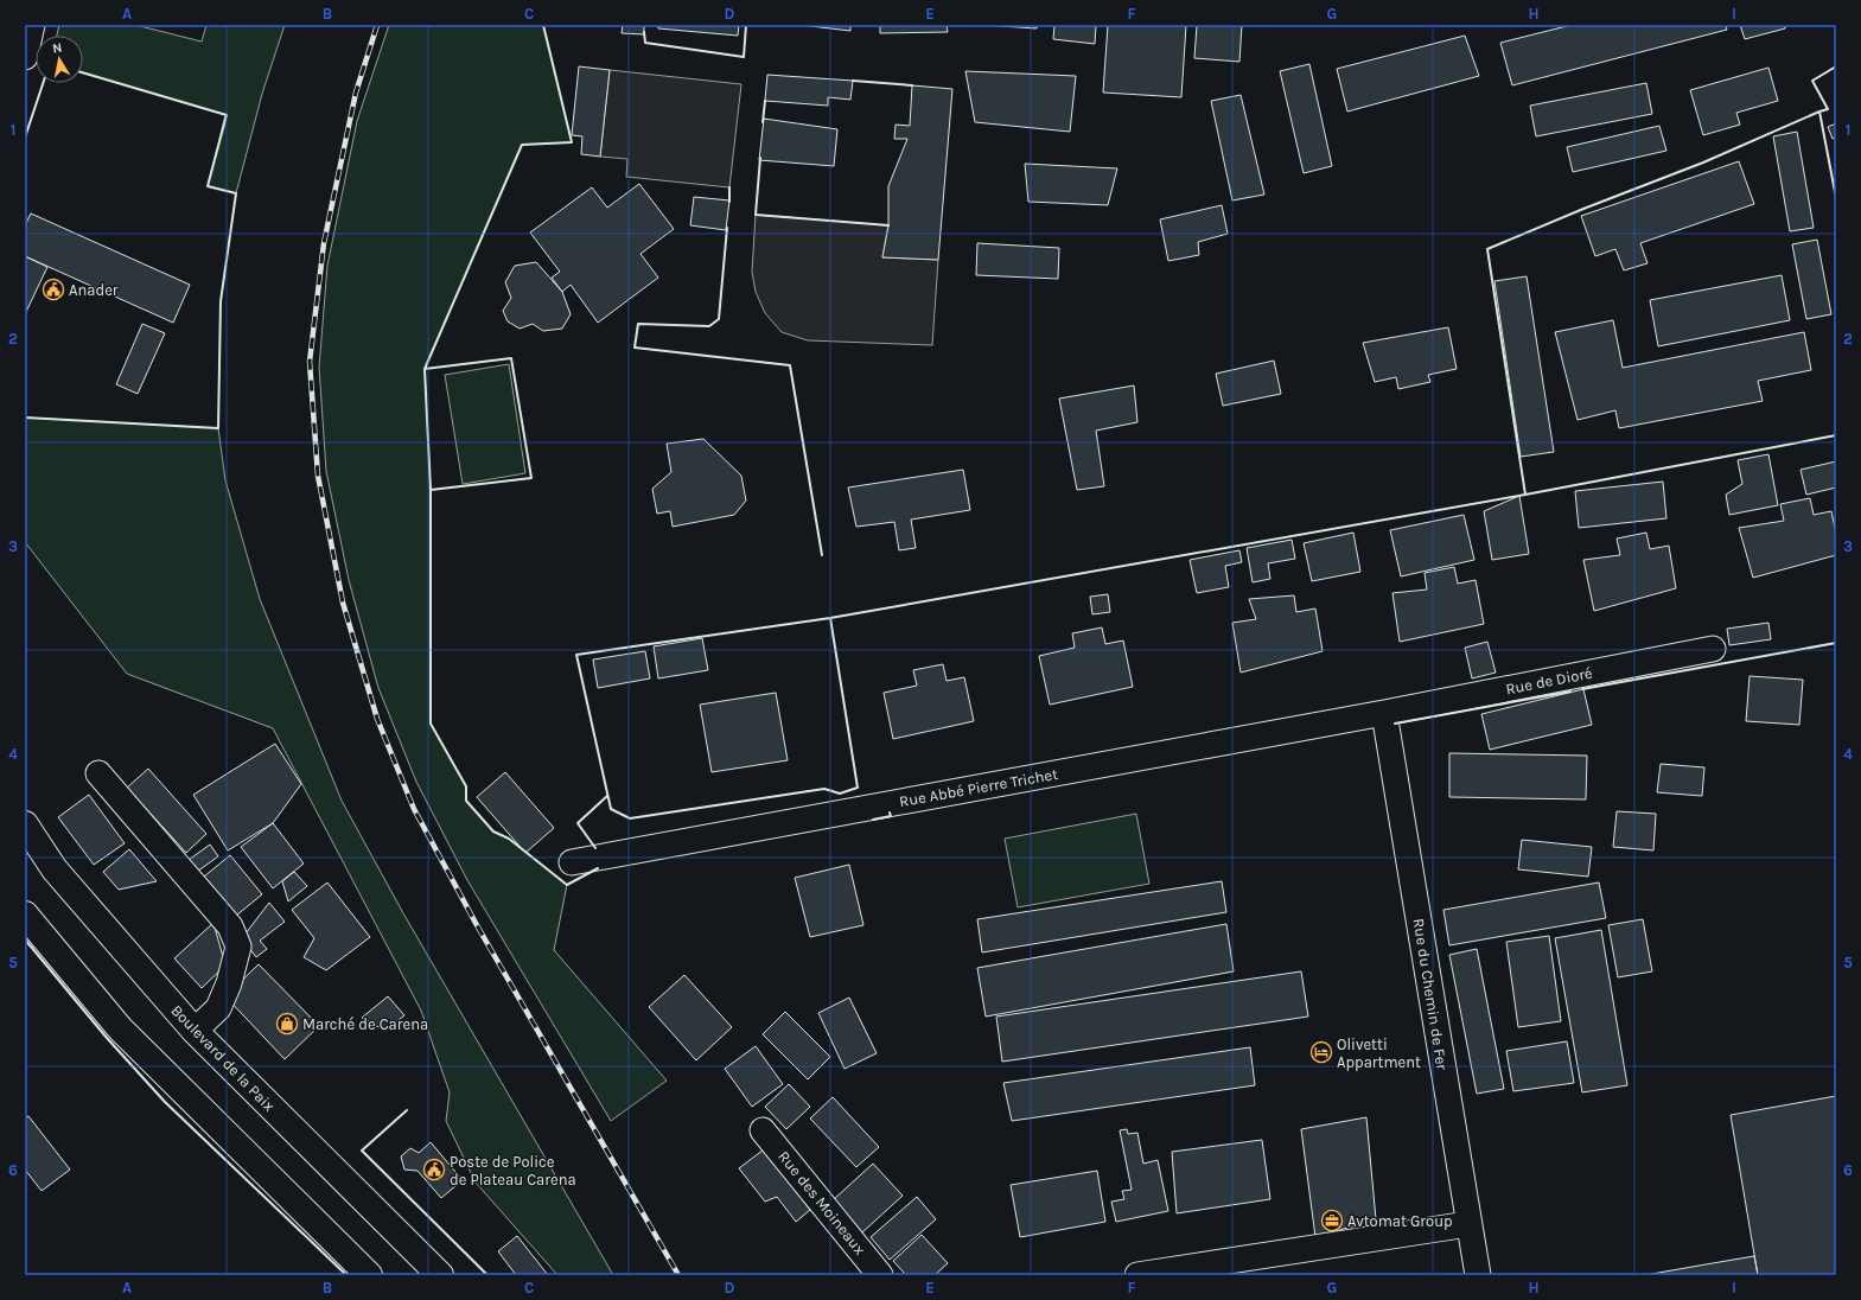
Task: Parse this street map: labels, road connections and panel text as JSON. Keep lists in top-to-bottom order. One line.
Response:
{"streets":{"main road":["Boulevard de la Paix"],"street":["Rue de Dioré","Rue Abbé Pierre Trichet","Rue du Chemin de Fer","Rue des Moineaux"]},"crossings":[["Rue de Dioré","Rue Abbé Pierre Trichet"],["Rue de Dioré","Rue du Chemin de Fer"],["Rue Abbé Pierre Trichet","Rue du Chemin de Fer"]],"places":{"public building":["Anader","Poste de Police de Plateau Carena"],"shop":["Marché de Carena"],"hotel":["Olivetti Appartment"],"office":["Avtomat Group"]},"north":"top","grid":{"columns":["A","B","C","D","E","F","G","H","I"],"rows":["1","2","3","4","5","6"]}}
